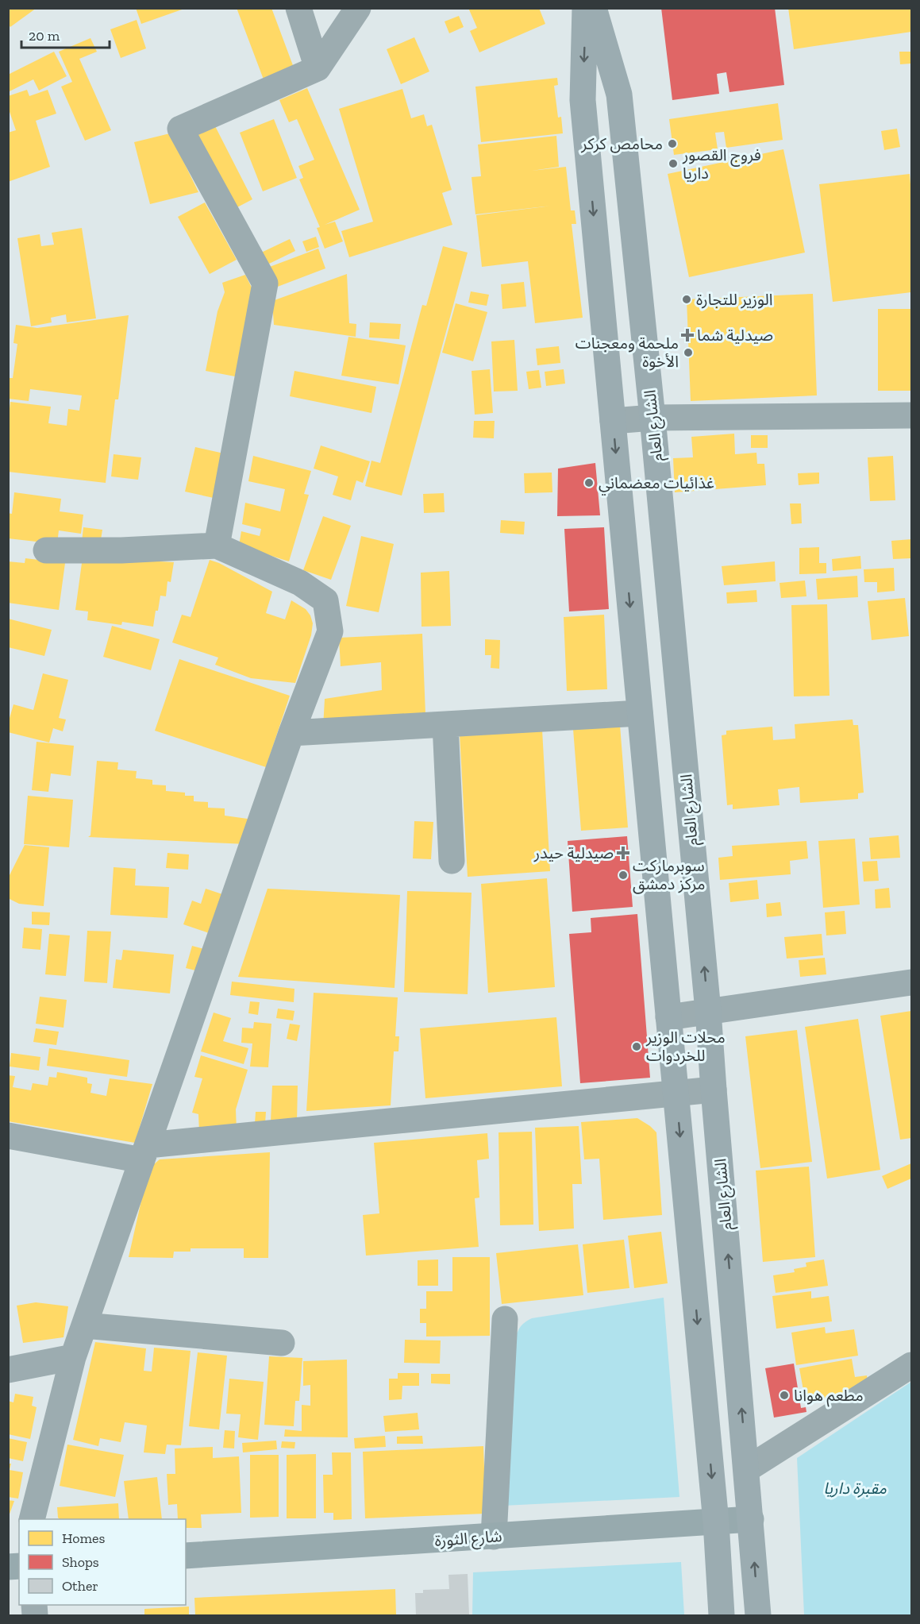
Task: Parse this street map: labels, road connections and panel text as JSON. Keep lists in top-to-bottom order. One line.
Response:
{"streets":{"main road":["الشارع العام","شارع الثورة"]},"crossings":[["الشارع العام","شارع الثورة"]],"parks":["مقبرة داريا"],"places":{"other":["محامص كركر","فروج القصور داريا","الوزير للتجارة","ملحمة ومعجنات الأخوة","غذائيات معضماني","سوبرماركت مركز دمشق","محلات الوزير للخردوات","مطعم هوانا"],"health":["صيدلية شما","صيدلية حيدر"]},"legend":["Homes","Shops","Other"],"scale_bar":"20 m"}
